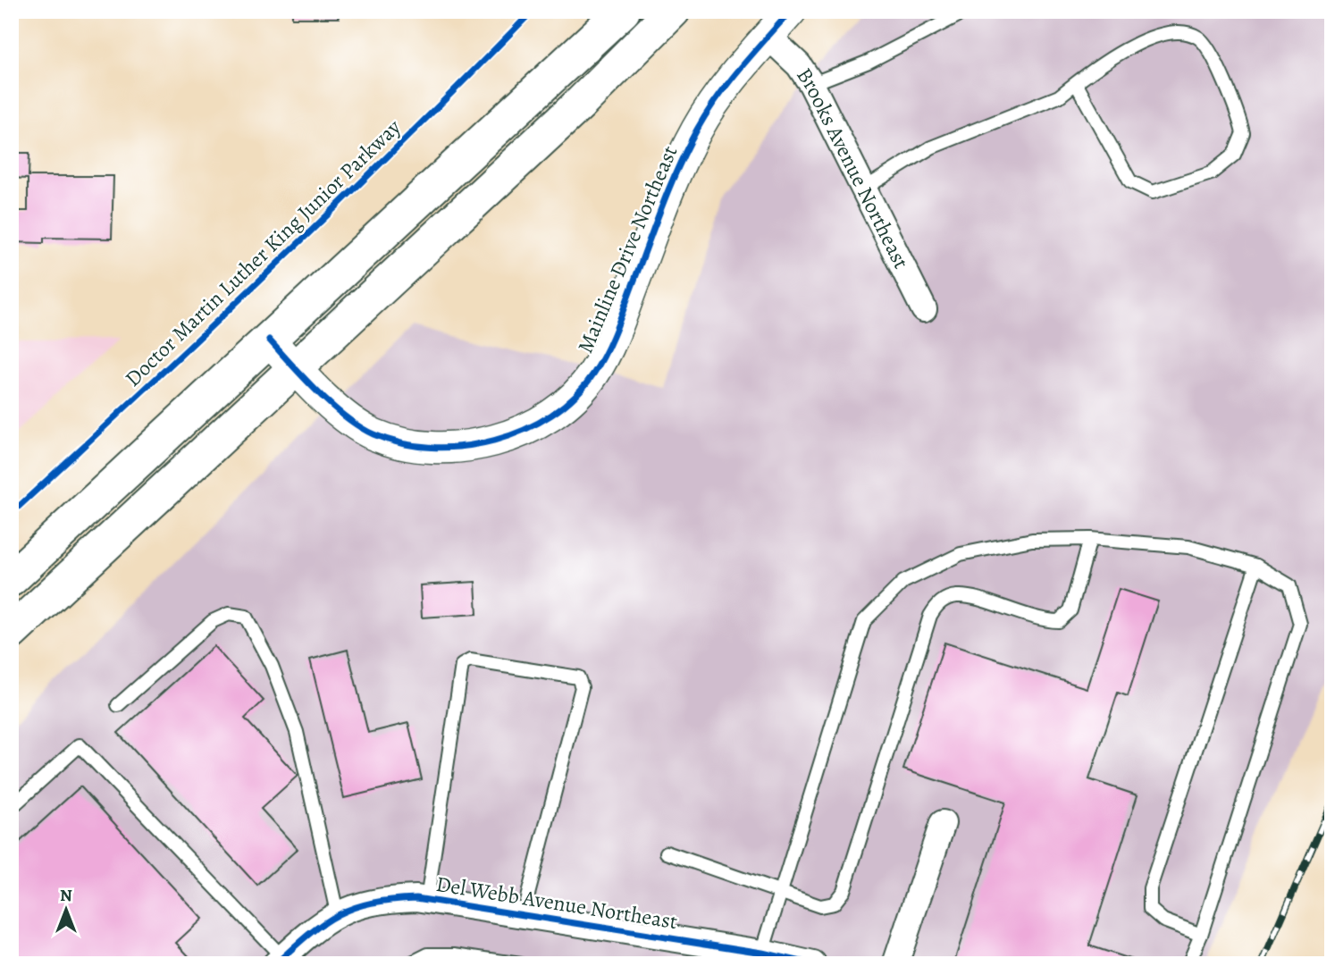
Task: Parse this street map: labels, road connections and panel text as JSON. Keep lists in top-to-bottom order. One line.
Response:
{"streets":{"street":["Brooks Avenue Northeast","Mainline Drive Northeast","Del Webb Avenue Northeast"],"cycle path":["Doctor Martin Luther King Junior Parkway"]},"crossings":[["Brooks Avenue Northeast","Mainline Drive Northeast"]],"north":"top"}
